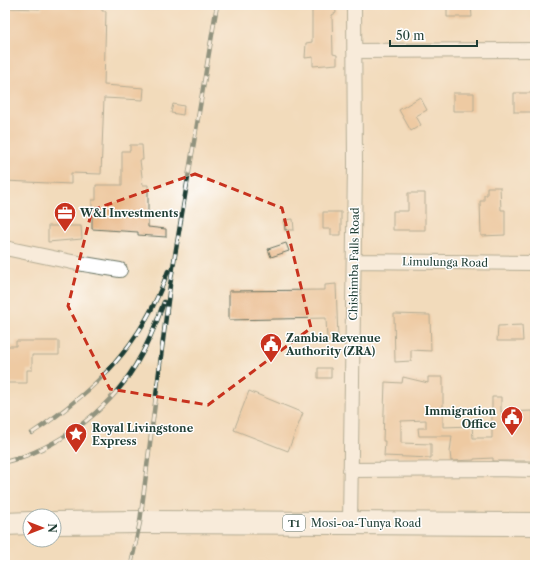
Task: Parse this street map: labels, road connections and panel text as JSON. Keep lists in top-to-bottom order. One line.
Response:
{"streets":{"highway":["T1","Mosi-oa-Tunya Road"],"street":["Limulunga Road","Chishimba Falls Road"]},"crossings":[["Limulunga Road","Chishimba Falls Road"],["Chishimba Falls Road","Mosi-oa-Tunya Road"]],"places":{"office":["W&I Investments"],"public building":["Zambia Revenue Authority (ZRA)","Immigration Office"],"place":["Royal Livingstone Express"]},"scale_bar":"50 m","north":"right"}
